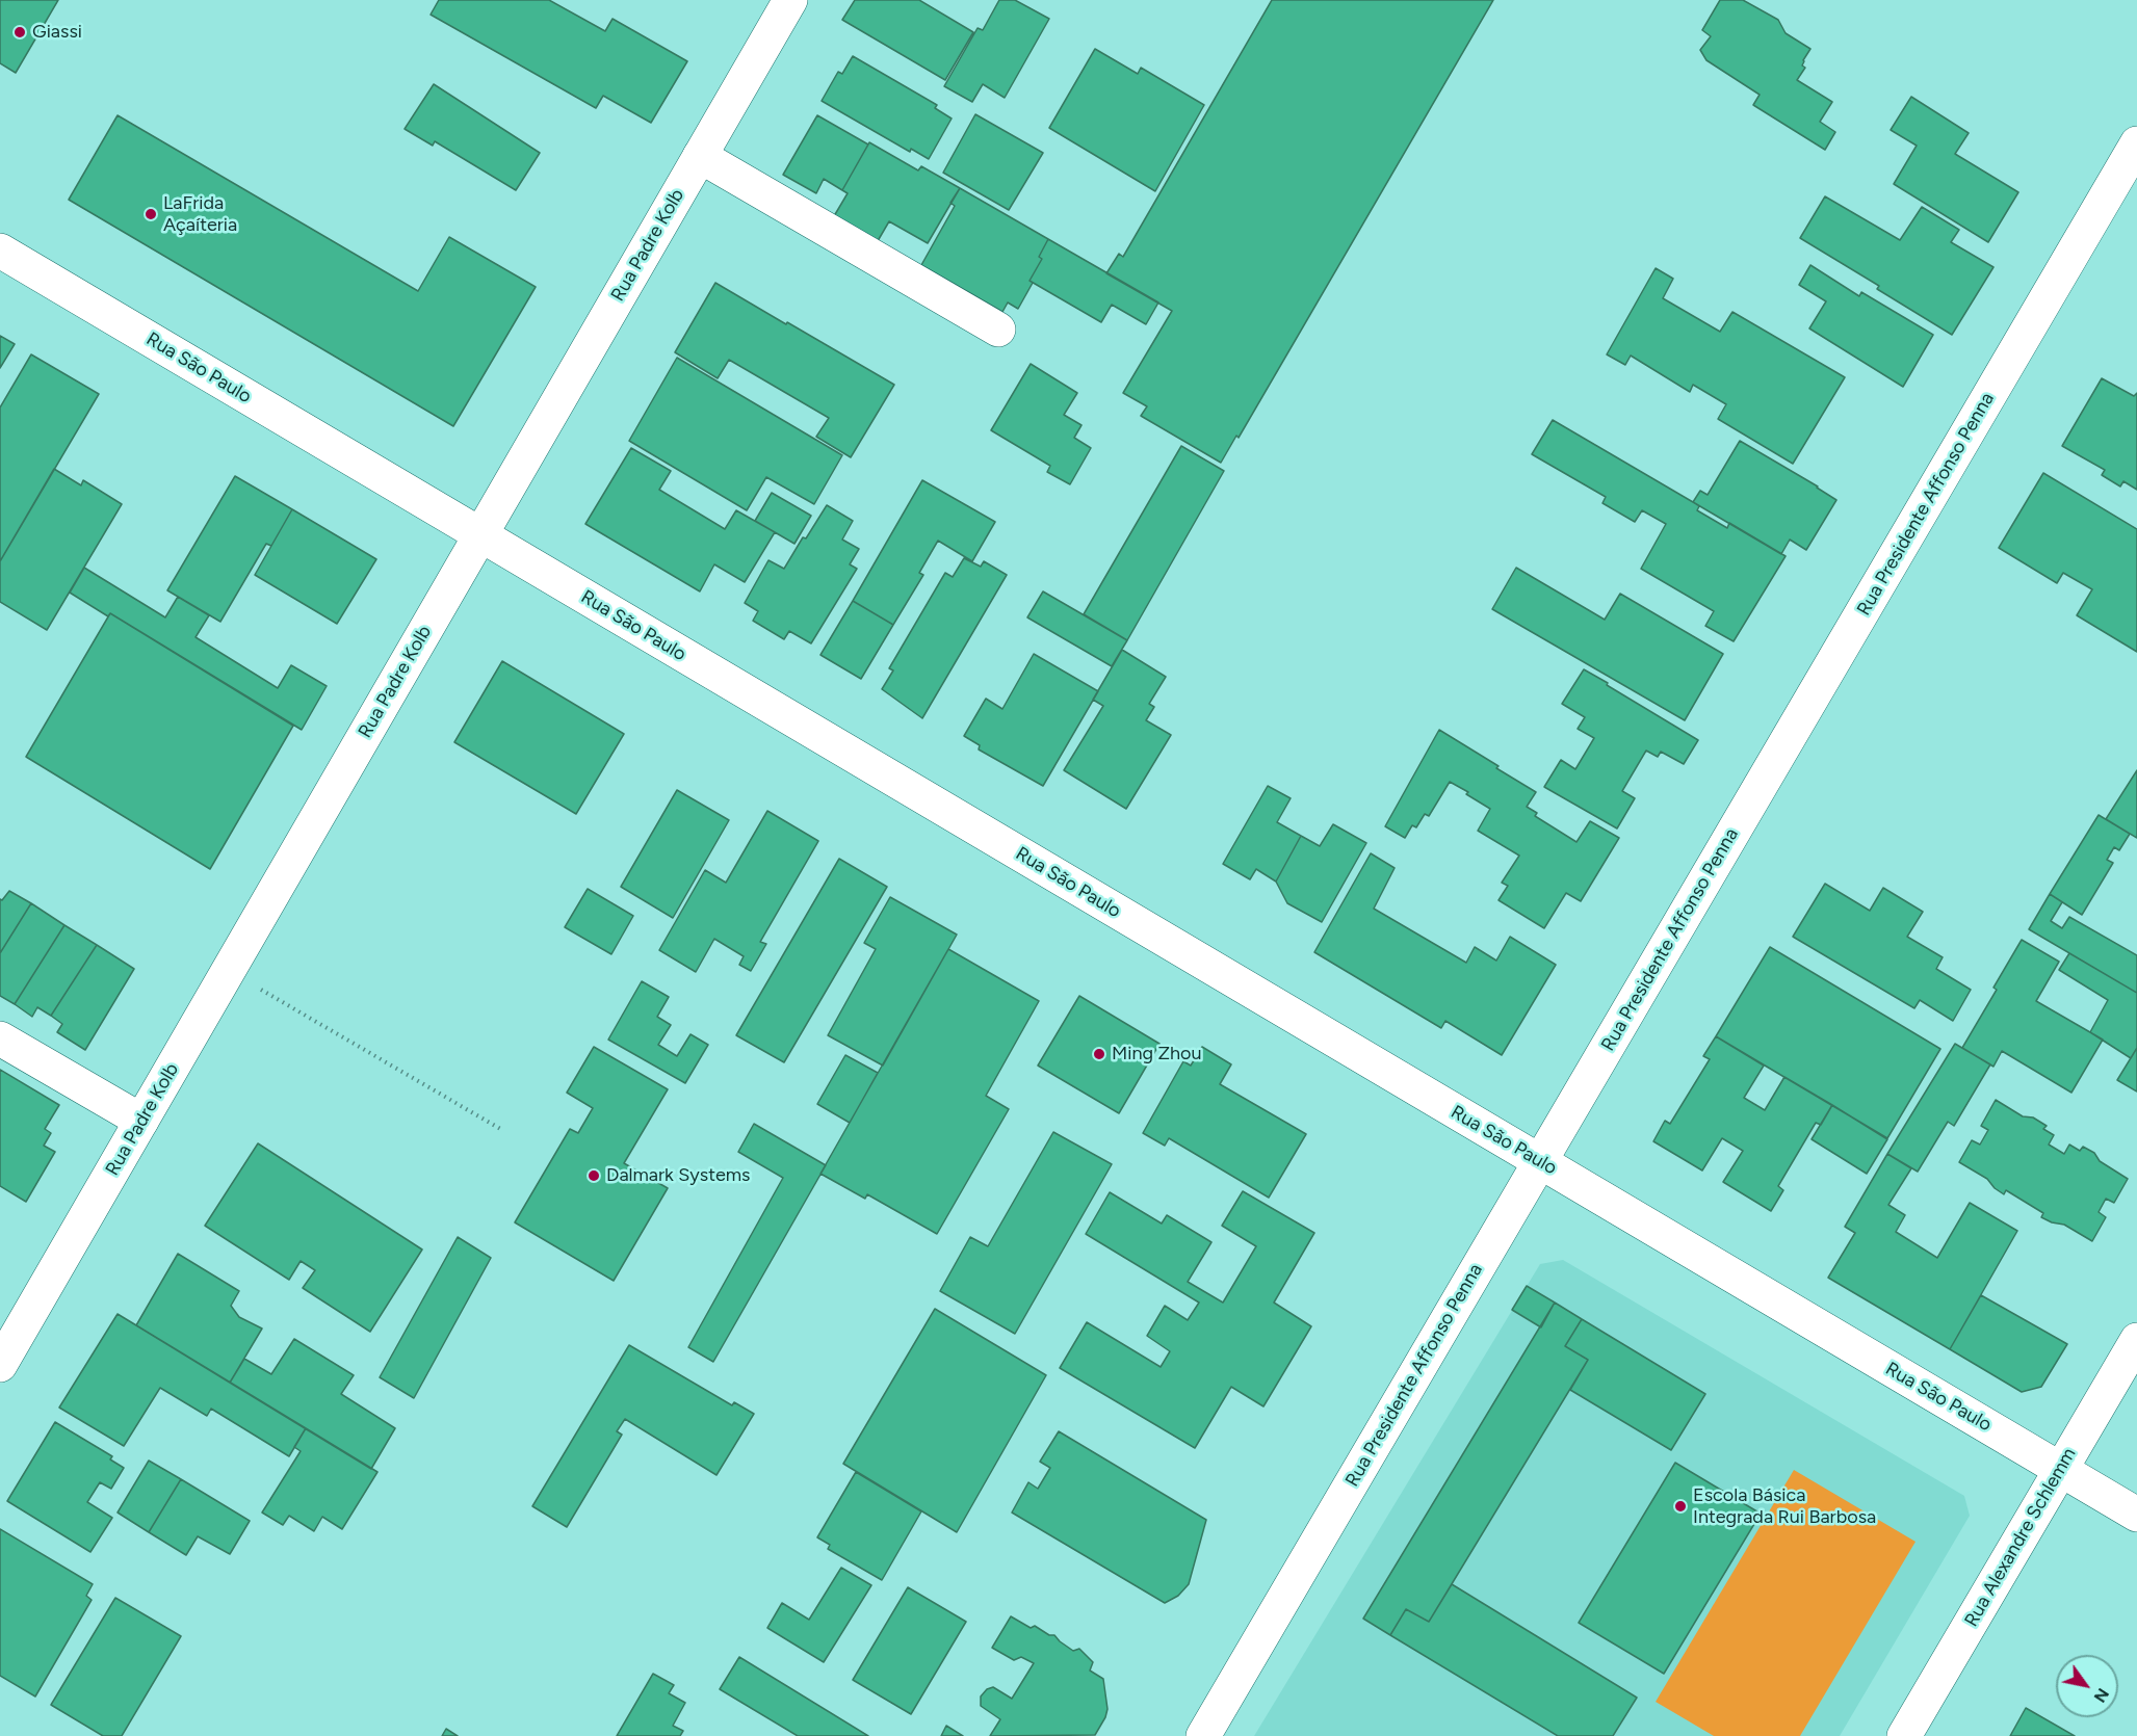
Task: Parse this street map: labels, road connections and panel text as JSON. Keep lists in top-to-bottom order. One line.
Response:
{"streets":{"main road":["Rua Padre Kolb","Rua São Paulo","Rua Presidente Affonso Penna","Rua Alexandre Schlemm"]},"crossings":[["Rua Padre Kolb","Rua São Paulo"],["Rua São Paulo","Rua Presidente Affonso Penna"],["Rua São Paulo","Rua Alexandre Schlemm"]],"places":["Giassi","LaFrida Açaíteria","Ming Zhou","Dalmark Systems","Escola Básica Integrada Rui Barbosa"],"north":"bottom right"}
